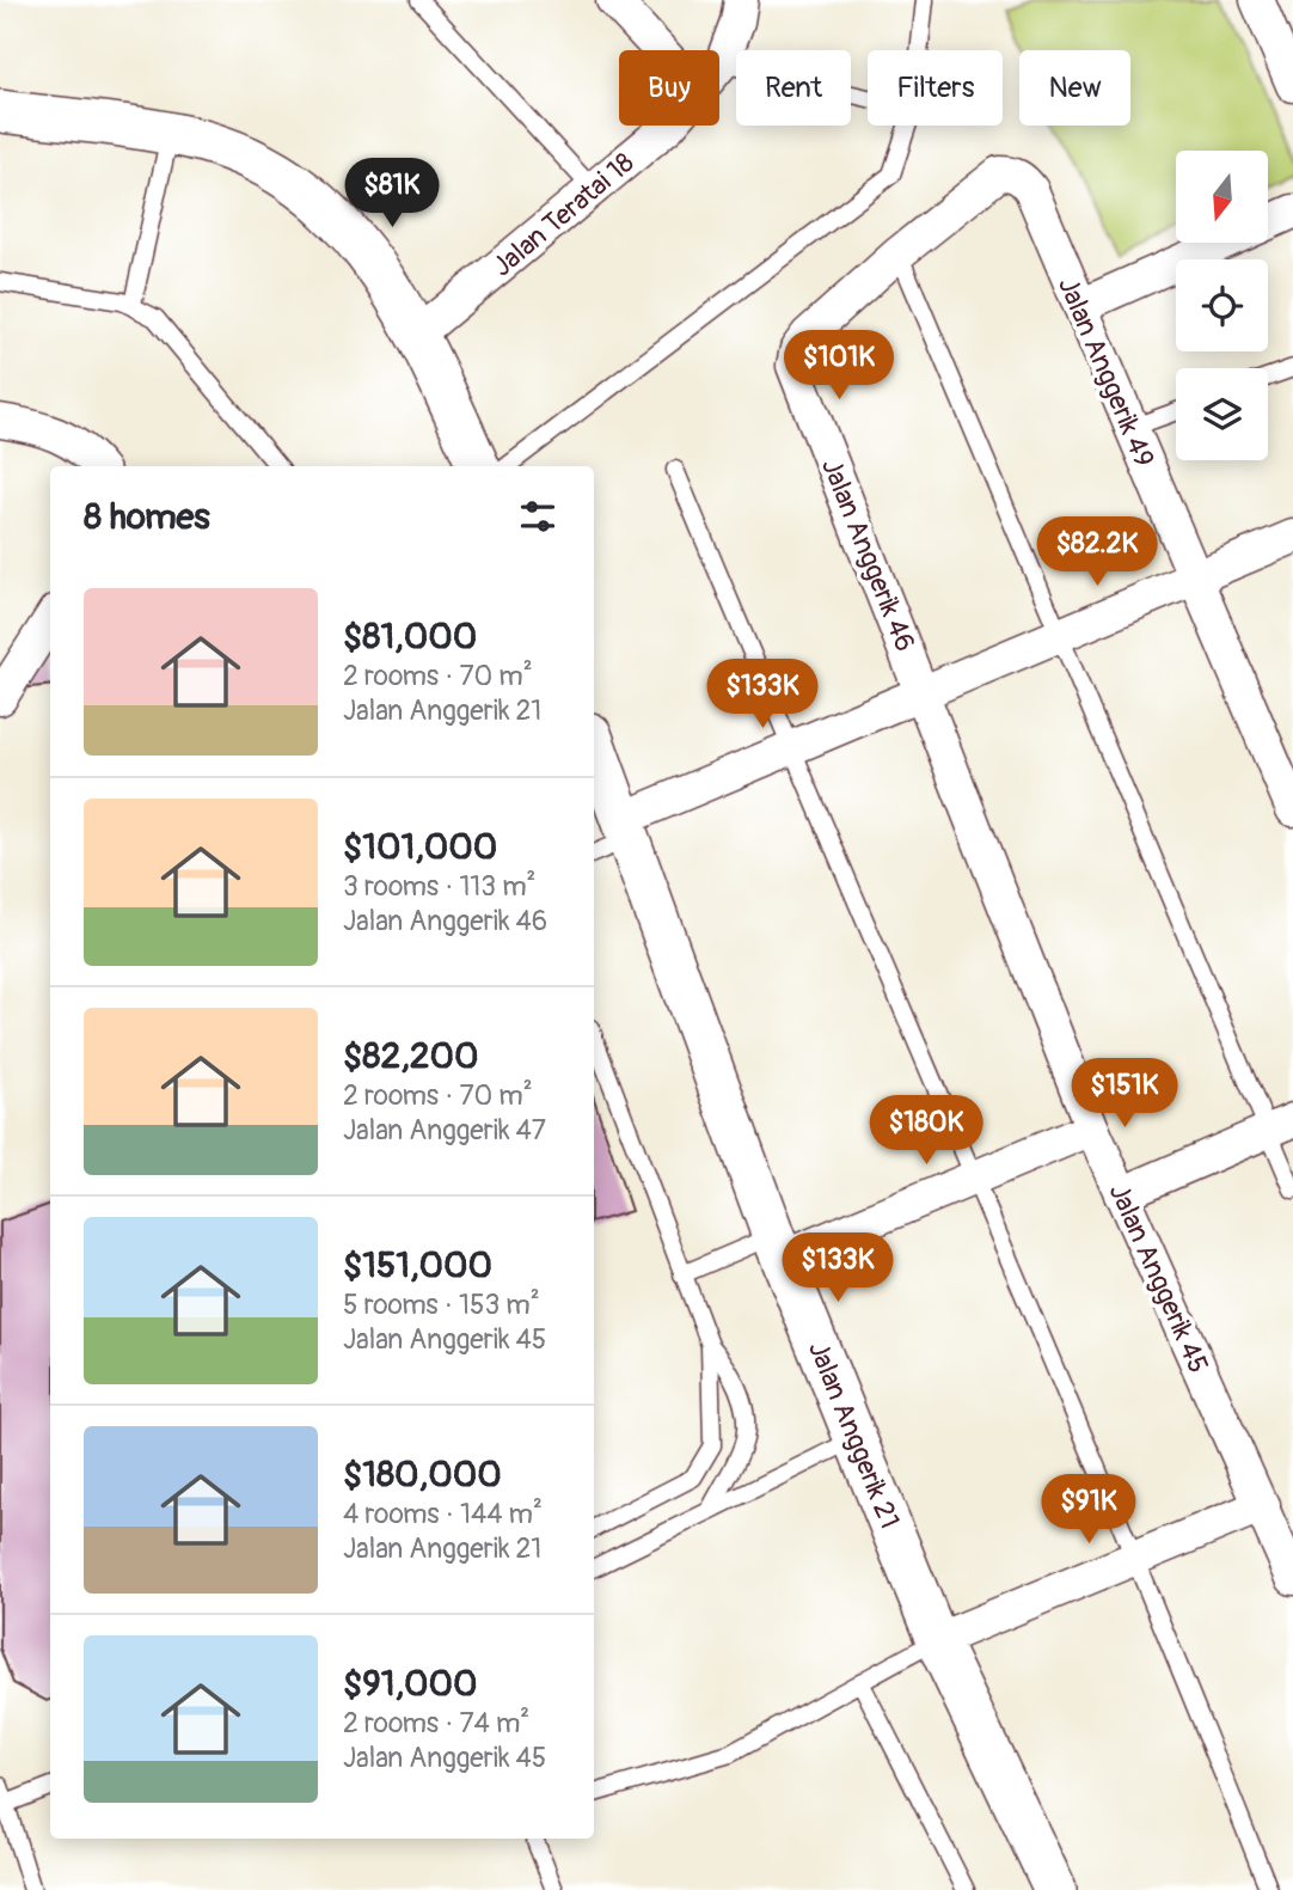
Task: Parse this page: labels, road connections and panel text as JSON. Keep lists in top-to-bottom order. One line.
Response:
{"streets":{"street":["Jalan Teratai 18","Jalan Anggerik 49","Jalan Anggerik 46","Jalan Anggerik 45","Jalan Anggerik 21"]},"crossings":[["Jalan Anggerik 49","Jalan Anggerik 46"],["Jalan Anggerik 46","Jalan Anggerik 45"]],"north":"bottom","page":{"chip":["Buy","Rent","Filters","New"],"price":["$81K","$101K","$82.2K","$133K","$151K","$180K","$133K","$91K"],"heading":"8 homes","list":[{"name":"$81,000","note":"2 rooms · 70 m² · Jalan Anggerik 21"},{"name":"$101,000","note":"3 rooms · 113 m² · Jalan Anggerik 46"},{"name":"$82,200","note":"2 rooms · 70 m² · Jalan Anggerik 47"},{"name":"$151,000","note":"5 rooms · 153 m² · Jalan Anggerik 45"},{"name":"$180,000","note":"4 rooms · 144 m² · Jalan Anggerik 21"},{"name":"$91,000","note":"2 rooms · 74 m² · Jalan Anggerik 45"}]}}
